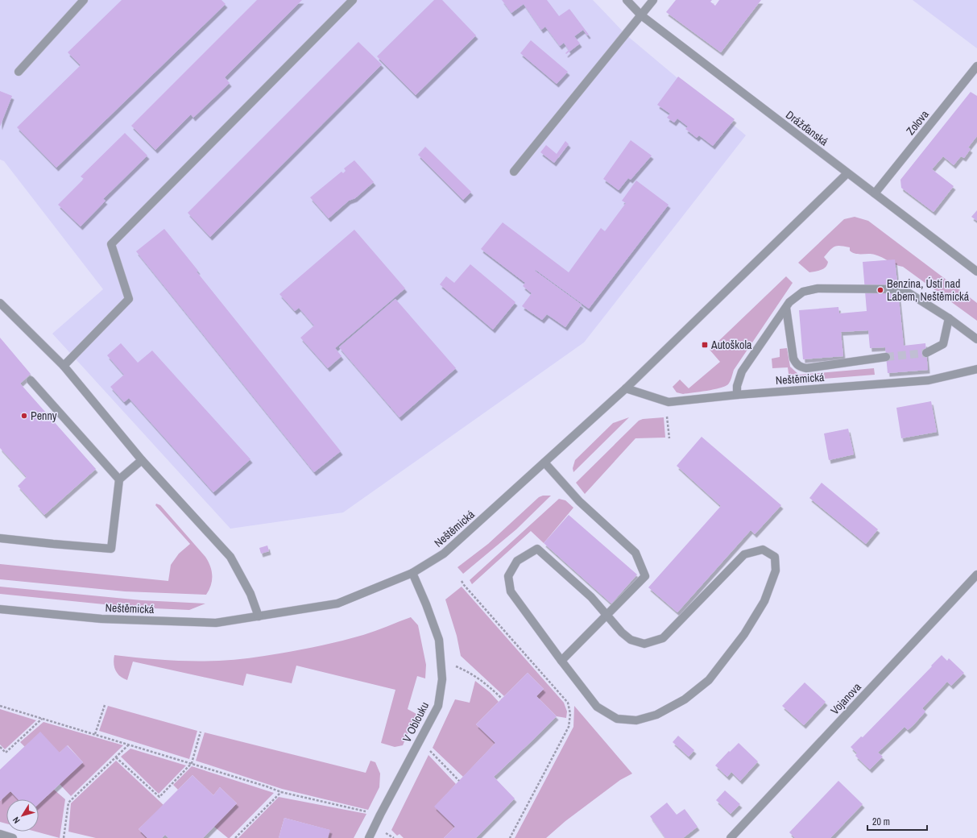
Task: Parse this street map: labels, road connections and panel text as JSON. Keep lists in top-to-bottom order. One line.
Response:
{"streets":{"street":["Zolova","Drážďanská","Neštěmická","Vojanova","V Oblouku"]},"crossings":[["Zolova","Drážďanská"],["Drážďanská","Neštěmická"],["Neštěmická","V Oblouku"]],"places":{"other":["Benzina, Ústí nad Labem, Neštěmická","Penny"],"transit":["Autoškola"]},"scale_bar":"20 m","north":"bottom left"}
